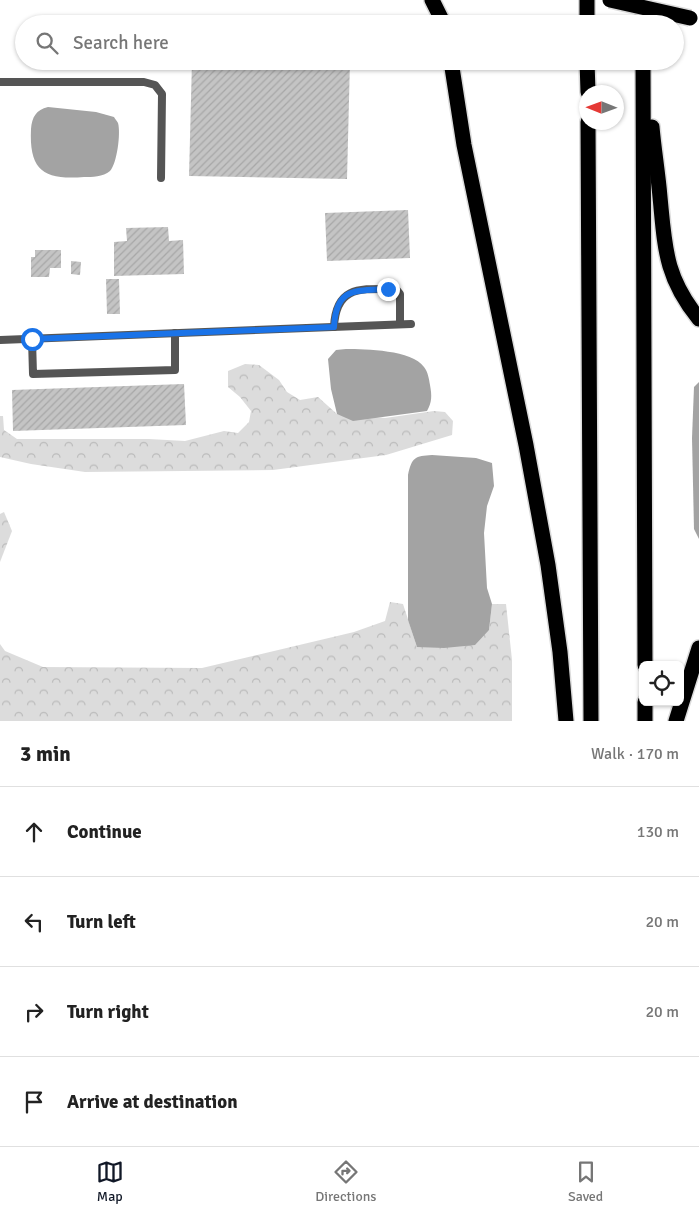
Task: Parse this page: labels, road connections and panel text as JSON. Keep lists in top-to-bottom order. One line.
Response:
{"north":"left","page":{"search":"Search here","heading":["3 min","Walk · 170 m"],"list":[["Continue","130 m"],["Turn left","20 m"],["Turn right","20 m"],"Arrive at destination"],"nav":["Map","Directions","Saved"]}}
